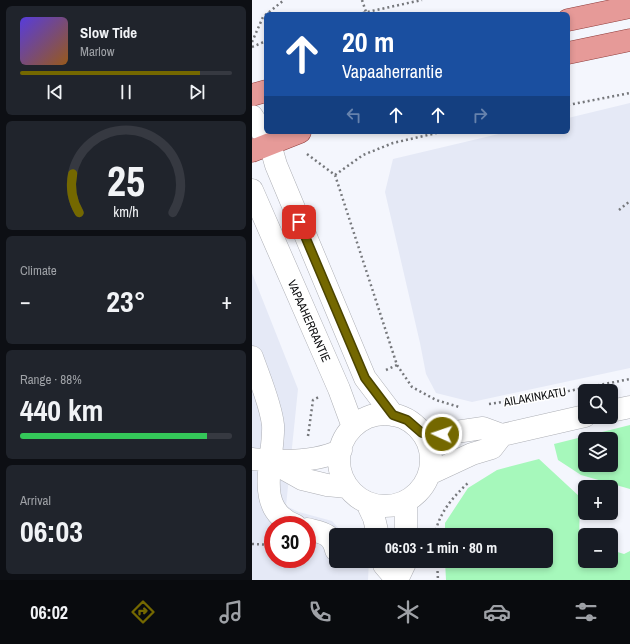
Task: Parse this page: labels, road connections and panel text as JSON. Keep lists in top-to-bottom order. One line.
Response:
{"streets":{"street":["VAPAAHERRANTIE"],"path":["AILAKINKATU"]},"page":{"turn":["20 m","Vapaaherrantie"],"song":["Slow Tide","Marlow"],"tile":["Climate",["Range · 88%","440 km"],["Arrival","06:03"]],"heat":["−","23°","+"],"map_buttons":["+","−"],"limit":"30","trip":"06:03 · 1 min · 80 m","tabs":"06:02","gauge":["25","km/h"]}}
